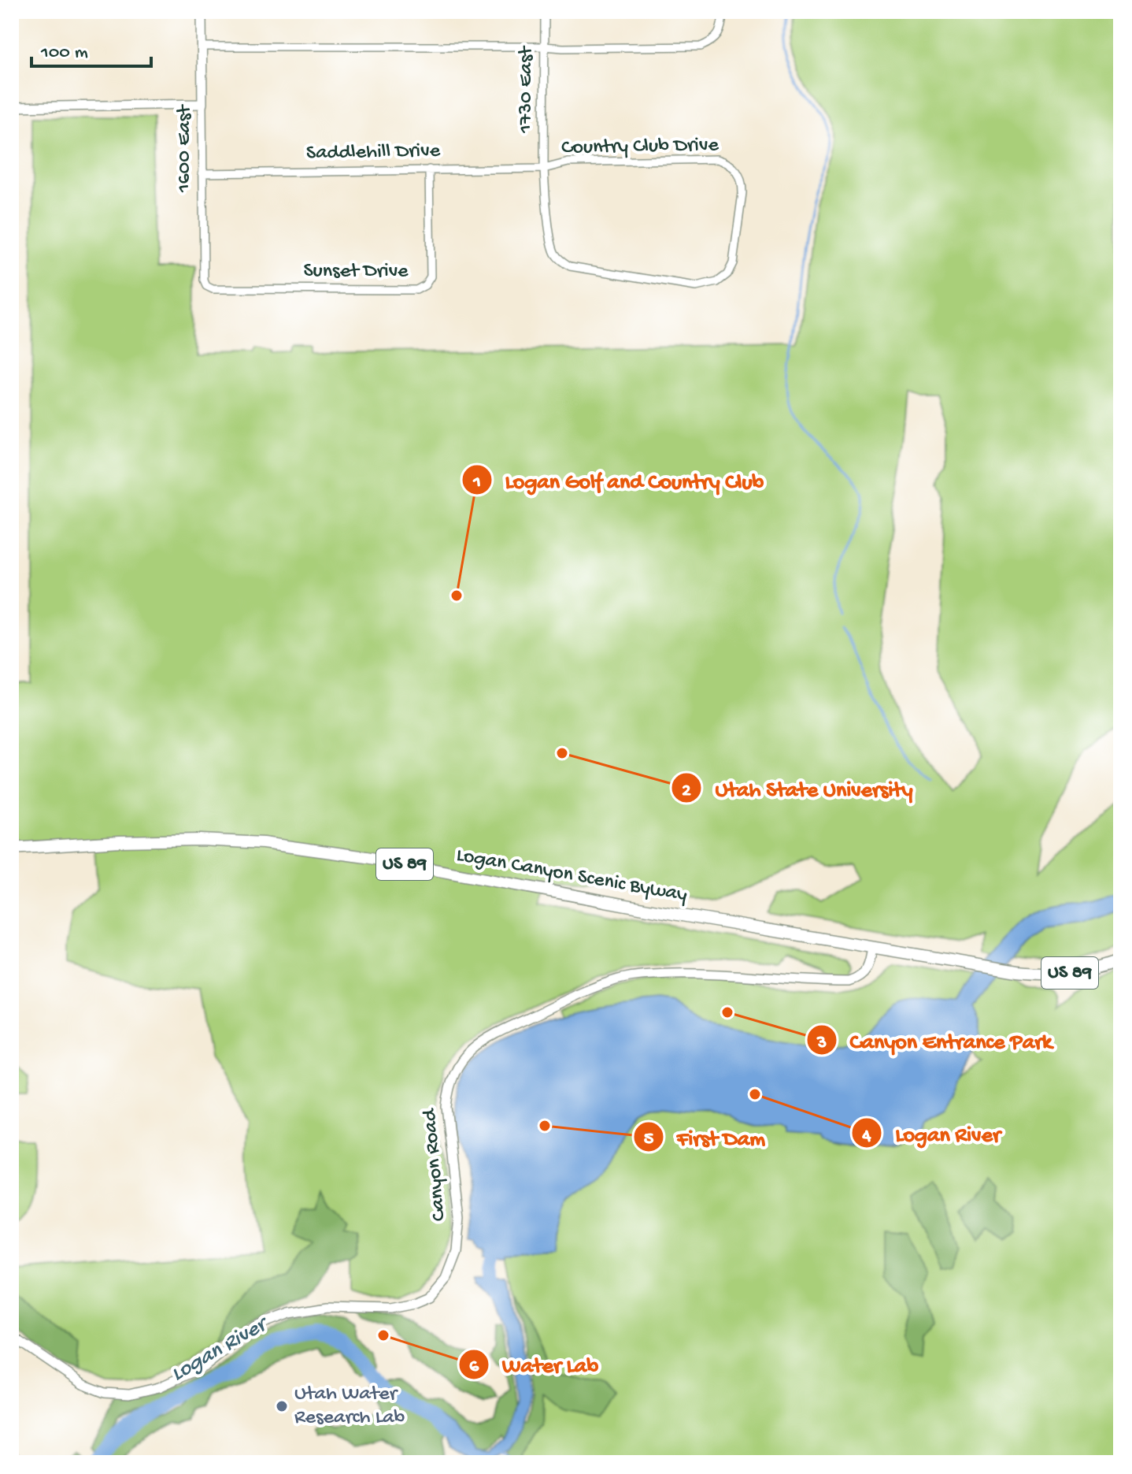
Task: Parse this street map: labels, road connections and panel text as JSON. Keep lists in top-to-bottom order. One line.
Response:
{"streets":{"main road":["US 89","Logan Canyon Scenic Byway"],"street":["1730 East","Country Club Drive","1600 East","Saddlehill Drive","Sunset Drive","Canyon Road"]},"crossings":[["1730 East","Country Club Drive"],["1730 East","Saddlehill Drive"],["Country Club Drive","Saddlehill Drive"],["1600 East","Saddlehill Drive"],["1600 East","Sunset Drive"],["Saddlehill Drive","Sunset Drive"],["Logan Canyon Scenic Byway","Canyon Road"]],"water":["Logan River"],"places":["Logan Golf and Country Club","Utah State University","Canyon Entrance Park","Logan River","First Dam","Water Lab","Utah Water Research Lab"],"scale_bar":"100 m"}
